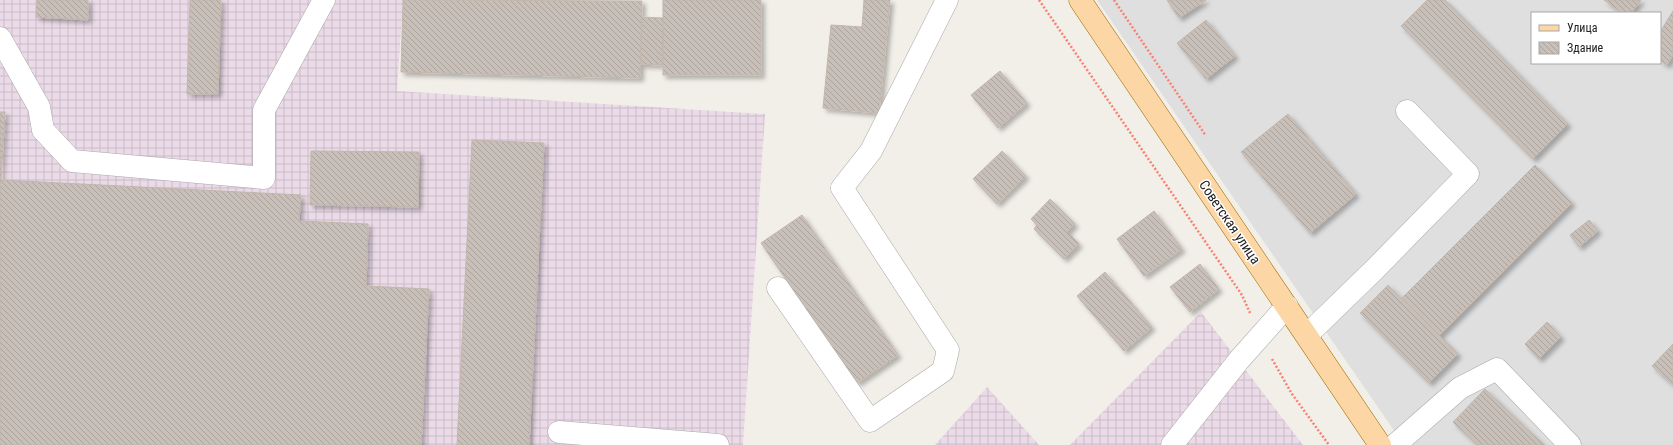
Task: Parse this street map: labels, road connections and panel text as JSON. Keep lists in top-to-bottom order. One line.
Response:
{"streets":{"main road":["Советская улица"]},"legend":["Улица","Здание"]}
